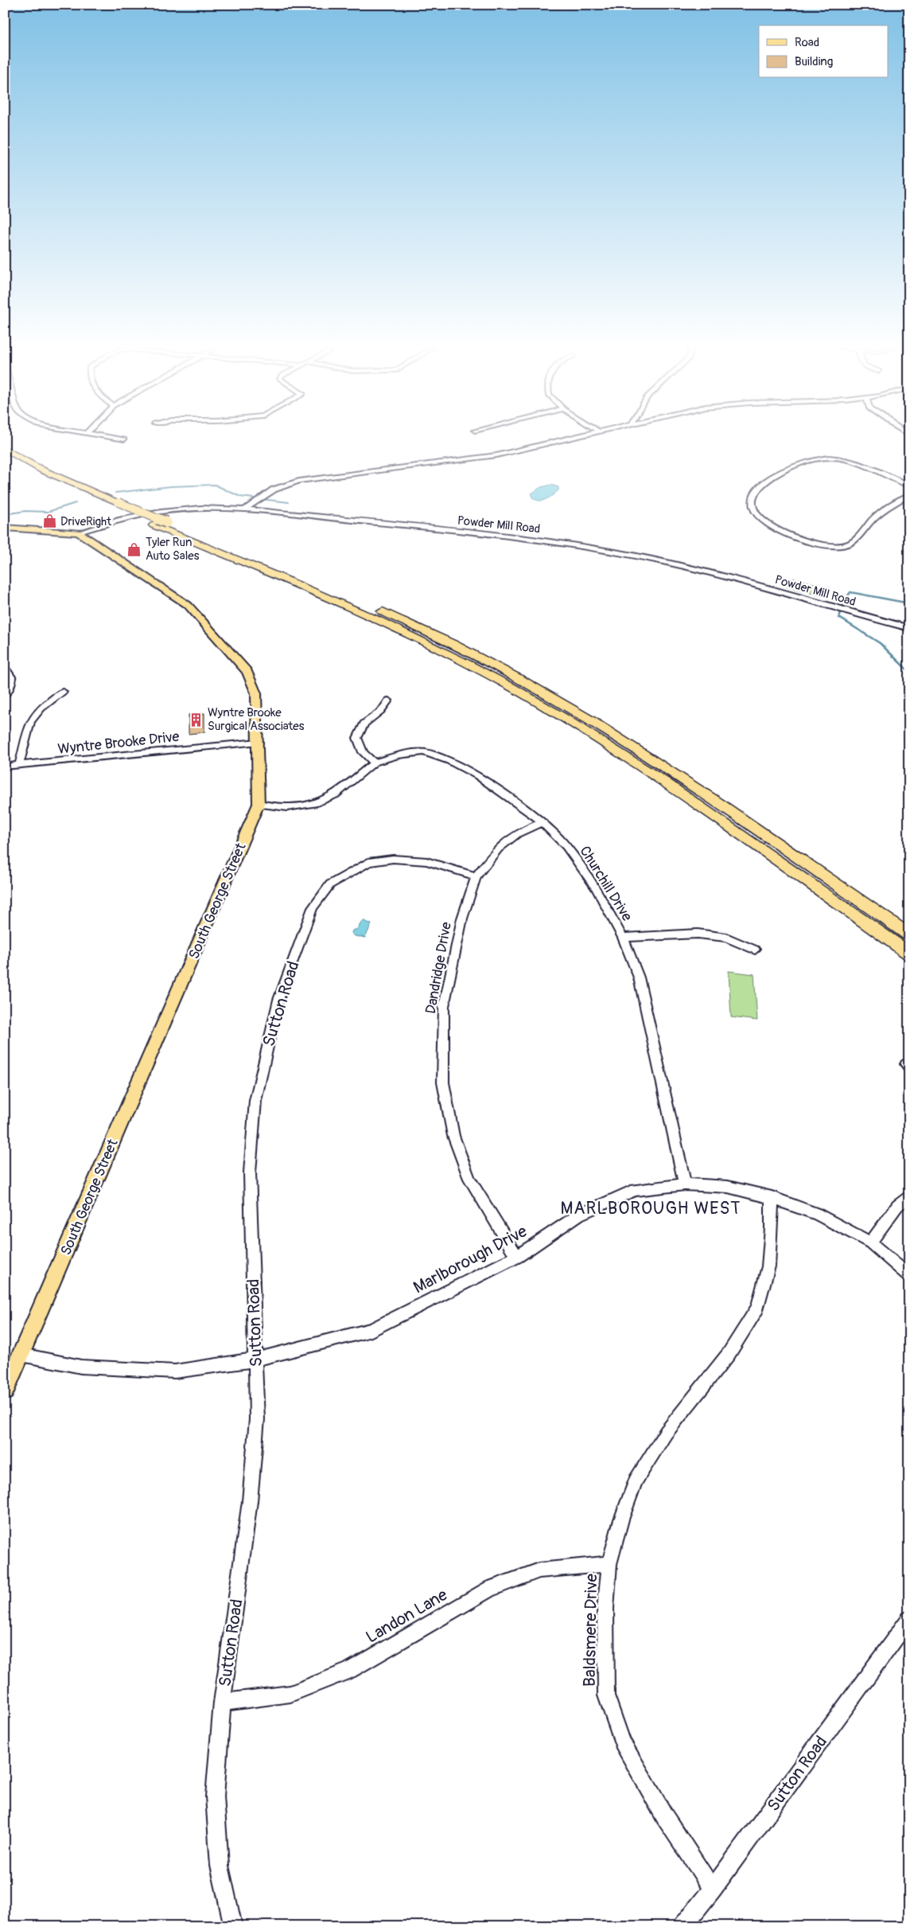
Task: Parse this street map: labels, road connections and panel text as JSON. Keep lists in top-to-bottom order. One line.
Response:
{"streets":{"main road":["South George Street"],"street":["Powder Mill Road","Wyntre Brooke Drive","Churchill Drive","Dandridge Drive","Sutton Road","Marlborough Drive","Landon Lane","Baldsmere Drive"]},"crossings":[["Powder Mill Road","South George Street"],["Wyntre Brooke Drive","South George Street"],["Churchill Drive","South George Street"],["Churchill Drive","Dandridge Drive"],["Churchill Drive","Marlborough Drive"],["South George Street","Marlborough Drive"],["Dandridge Drive","Sutton Road"],["Dandridge Drive","Marlborough Drive"],["Sutton Road","Marlborough Drive"],["Sutton Road","Landon Lane"],["Sutton Road","Baldsmere Drive"],["Marlborough Drive","Baldsmere Drive"],["Landon Lane","Baldsmere Drive"]],"districts":["MARLBOROUGH WEST"],"places":{"shop":["DriveRight","Tyler Run Auto Sales"],"building":["Wyntre Brooke Surgical Associates"]},"legend":["Road","Building"]}
